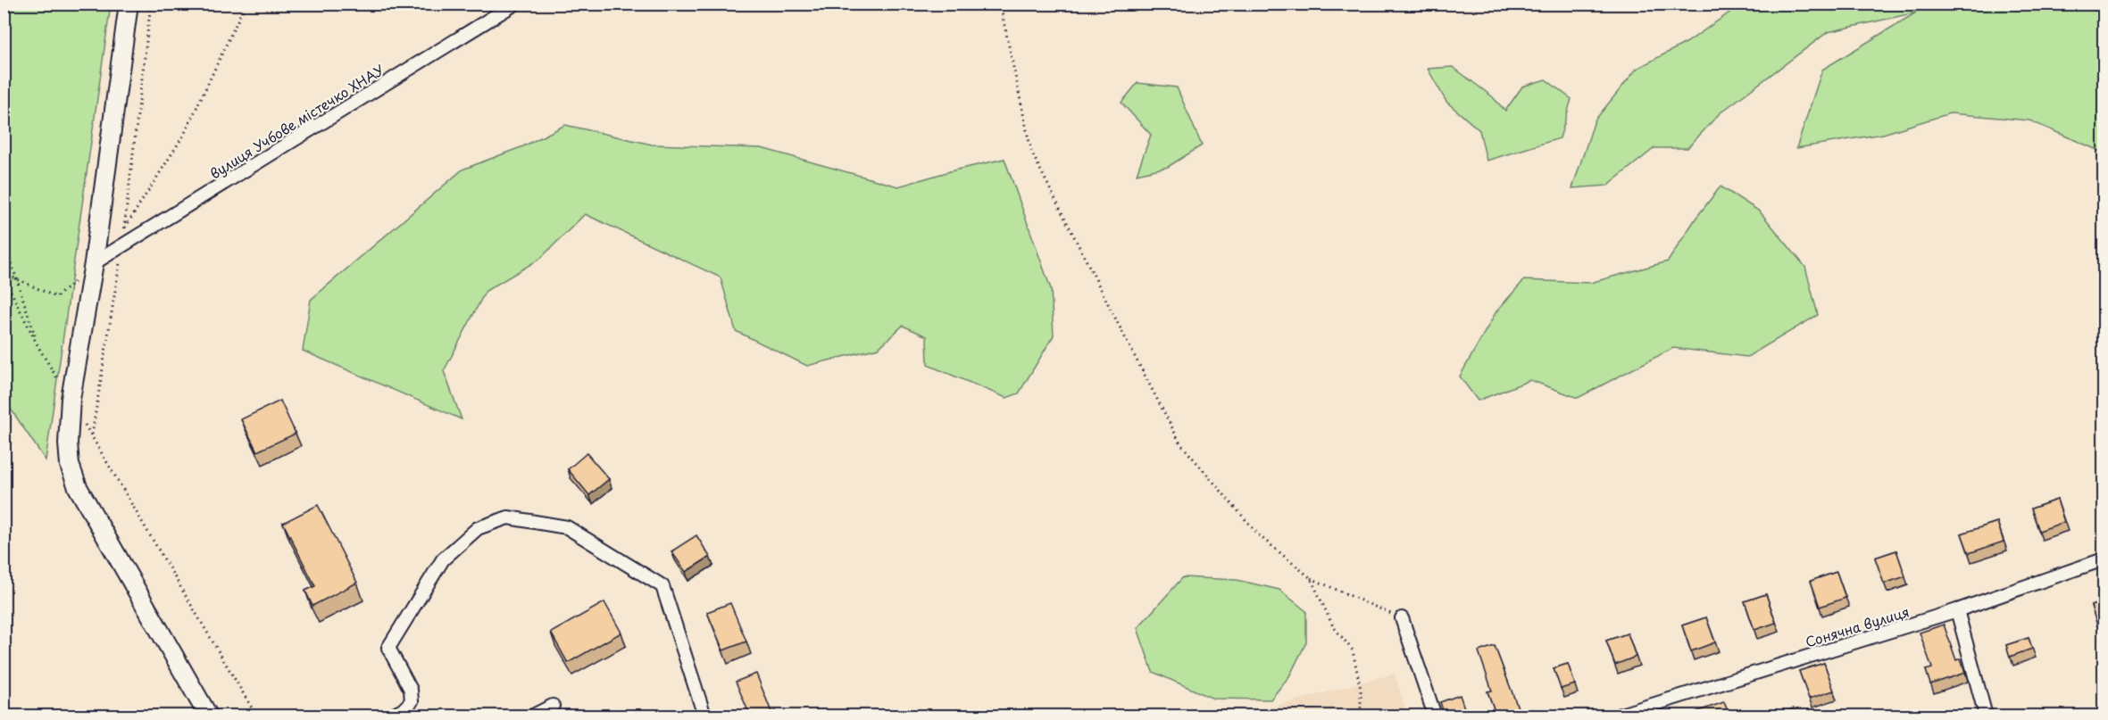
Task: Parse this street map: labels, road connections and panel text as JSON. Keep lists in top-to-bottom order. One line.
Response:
{"streets":{"street":["вулиця Учбове містечко ХНАУ","Сонячна вулиця"]}}
